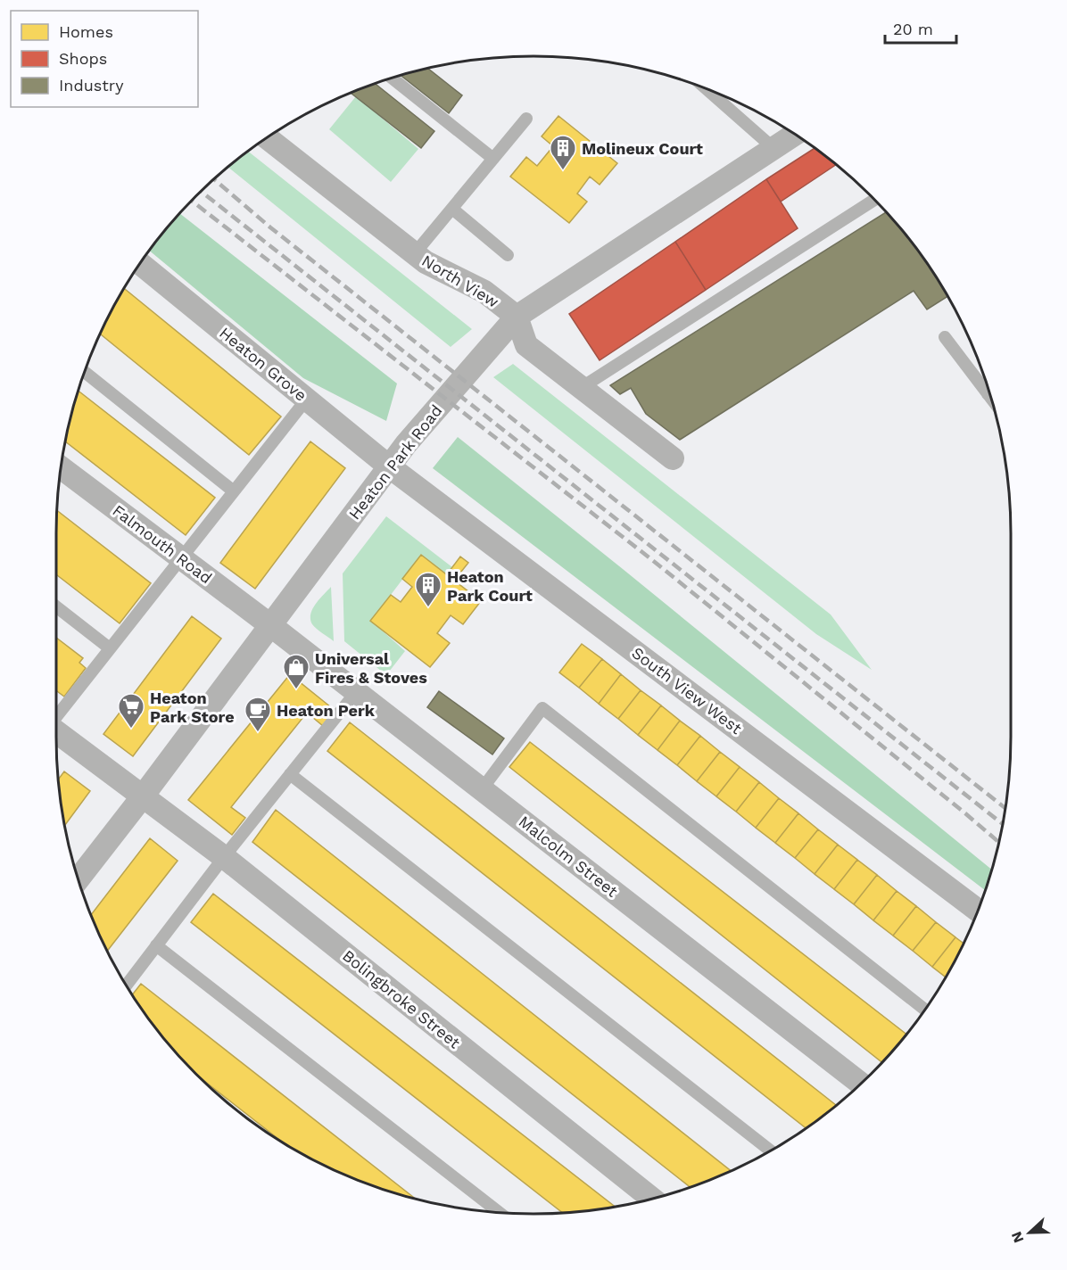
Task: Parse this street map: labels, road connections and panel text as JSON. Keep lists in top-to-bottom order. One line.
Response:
{"streets":{"street":["North View","Heaton Grove","Heaton Park Road","Falmouth Road","South View West","Malcolm Street","Bolingbroke Street"]},"crossings":[["North View","Heaton Park Road"],["Heaton Grove","Heaton Park Road"],["Heaton Grove","South View West"],["Heaton Park Road","Falmouth Road"],["Heaton Park Road","South View West"],["Heaton Park Road","Malcolm Street"],["Heaton Park Road","Bolingbroke Street"],["Falmouth Road","Malcolm Street"]],"places":{"building":["Molineux Court","Heaton Park Court"],"shop":["Universal Fires & Stoves"],"supermarket":["Heaton Park Store"],"cafe":["Heaton Perk"]},"legend":["Homes","Shops","Industry"],"scale_bar":"20 m","north":"left"}
